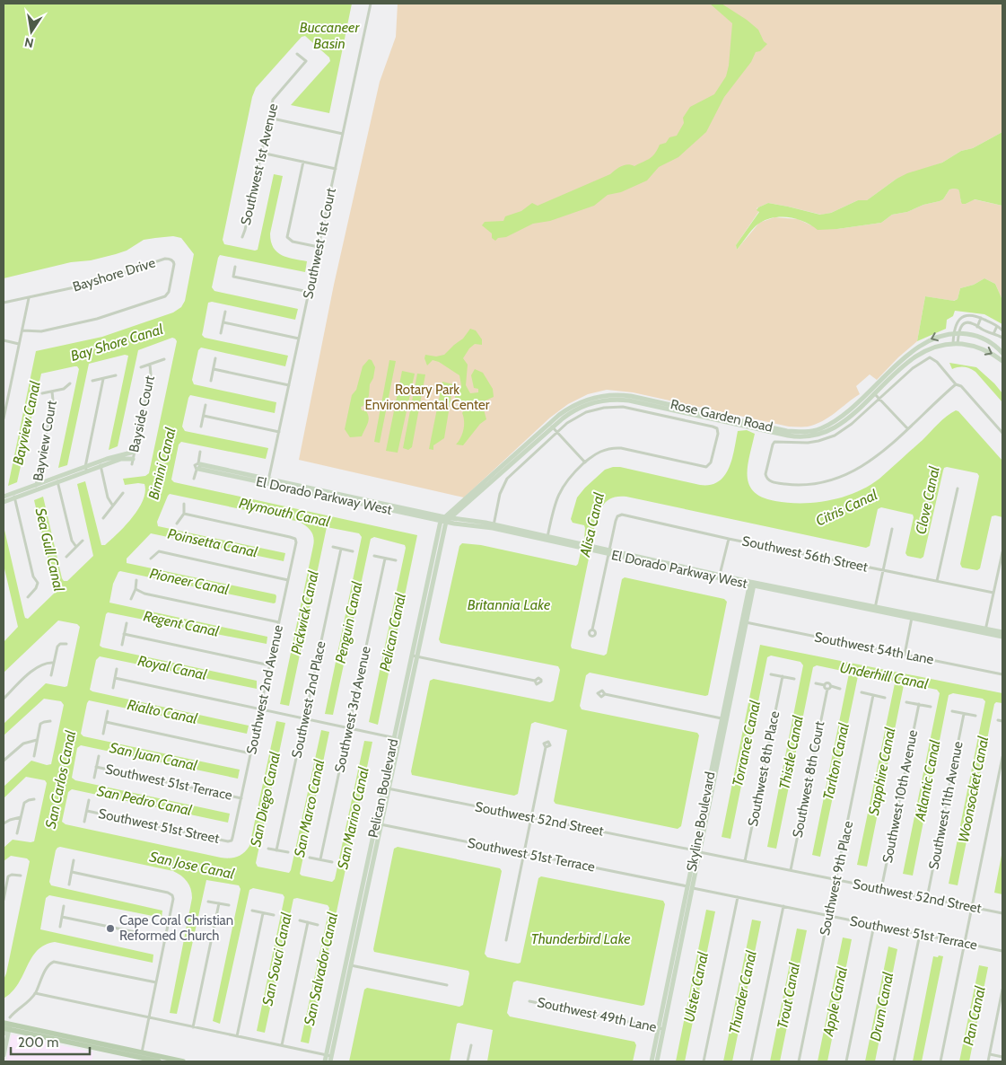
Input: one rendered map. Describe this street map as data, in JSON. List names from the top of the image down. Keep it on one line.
{"streets":{"street":["Southwest 1st Avenue","Southwest 1st Court","Bayshore Drive","Bayside Court","Rose Garden Road","Bayview Court","El Dorado Parkway West","Southwest 56th Street","Southwest 54th Lane","Southwest 2nd Avenue","Southwest 2nd Place","Southwest 3rd Avenue","Southwest 8th Place","Southwest 8th Court","Southwest 51st Terrace","Pelican Boulevard","Southwest 10th Avenue","Southwest 11th Avenue","Southwest 52nd Street","Skyline Boulevard","Southwest 51st Street","Southwest 9th Place","Southwest 49th Lane"]},"crossings":[["Southwest 1st Court","El Dorado Parkway West"],["Rose Garden Road","El Dorado Parkway West"],["Rose Garden Road","Pelican Boulevard"],["El Dorado Parkway West","Southwest 56th Street"],["El Dorado Parkway West","Pelican Boulevard"],["El Dorado Parkway West","Skyline Boulevard"],["Southwest 54th Lane","Skyline Boulevard"],["Southwest 2nd Avenue","Southwest 51st Terrace"],["Southwest 2nd Avenue","Southwest 51st Street"],["Southwest 8th Place","Southwest 52nd Street"],["Southwest 8th Court","Southwest 52nd Street"],["Southwest 51st Terrace","Pelican Boulevard"],["Southwest 51st Terrace","Skyline Boulevard"],["Southwest 51st Terrace","Southwest 9th Place"],["Pelican Boulevard","Southwest 52nd Street"],["Southwest 10th Avenue","Southwest 52nd Street"],["Southwest 11th Avenue","Southwest 52nd Street"],["Southwest 52nd Street","Skyline Boulevard"],["Southwest 52nd Street","Southwest 9th Place"],["Skyline Boulevard","Southwest 49th Lane"]],"water":["Buccaneer Basin","Bay Shore Canal","Bayview Canal","Bimini Canal","Clove Canal","Citris Canal","Plymouth Canal","Alisa Canal","Poinsetta Canal","Sea Gull Canal","Pioneer Canal","Britannia Lake","Pickwick Canal","Penguin Canal","Regent Canal","Pelican Canal","Royal Canal","Underhill Canal","Rialto Canal","Torrance Canal","Thistle Canal","San Juan Canal","Tarlton Canal","Sapphire Canal","San Carlos Canal","Atlantic Canal","Woonsocket Canal","San Diego Canal","San Pedro Canal","San Marco Canal","San Marino Canal","San Jose Canal","Thunderbird Lake","San Souci Canal","San Salvador Canal","Ulster Canal","Thunder Canal","Trout Canal","Apple Canal","Drum Canal","Pan Canal"],"parks":["Rotary Park Environmental Center"],"places":["Cape Coral Christian Reformed Church"],"scale_bar":"200 m","north":"bottom"}
